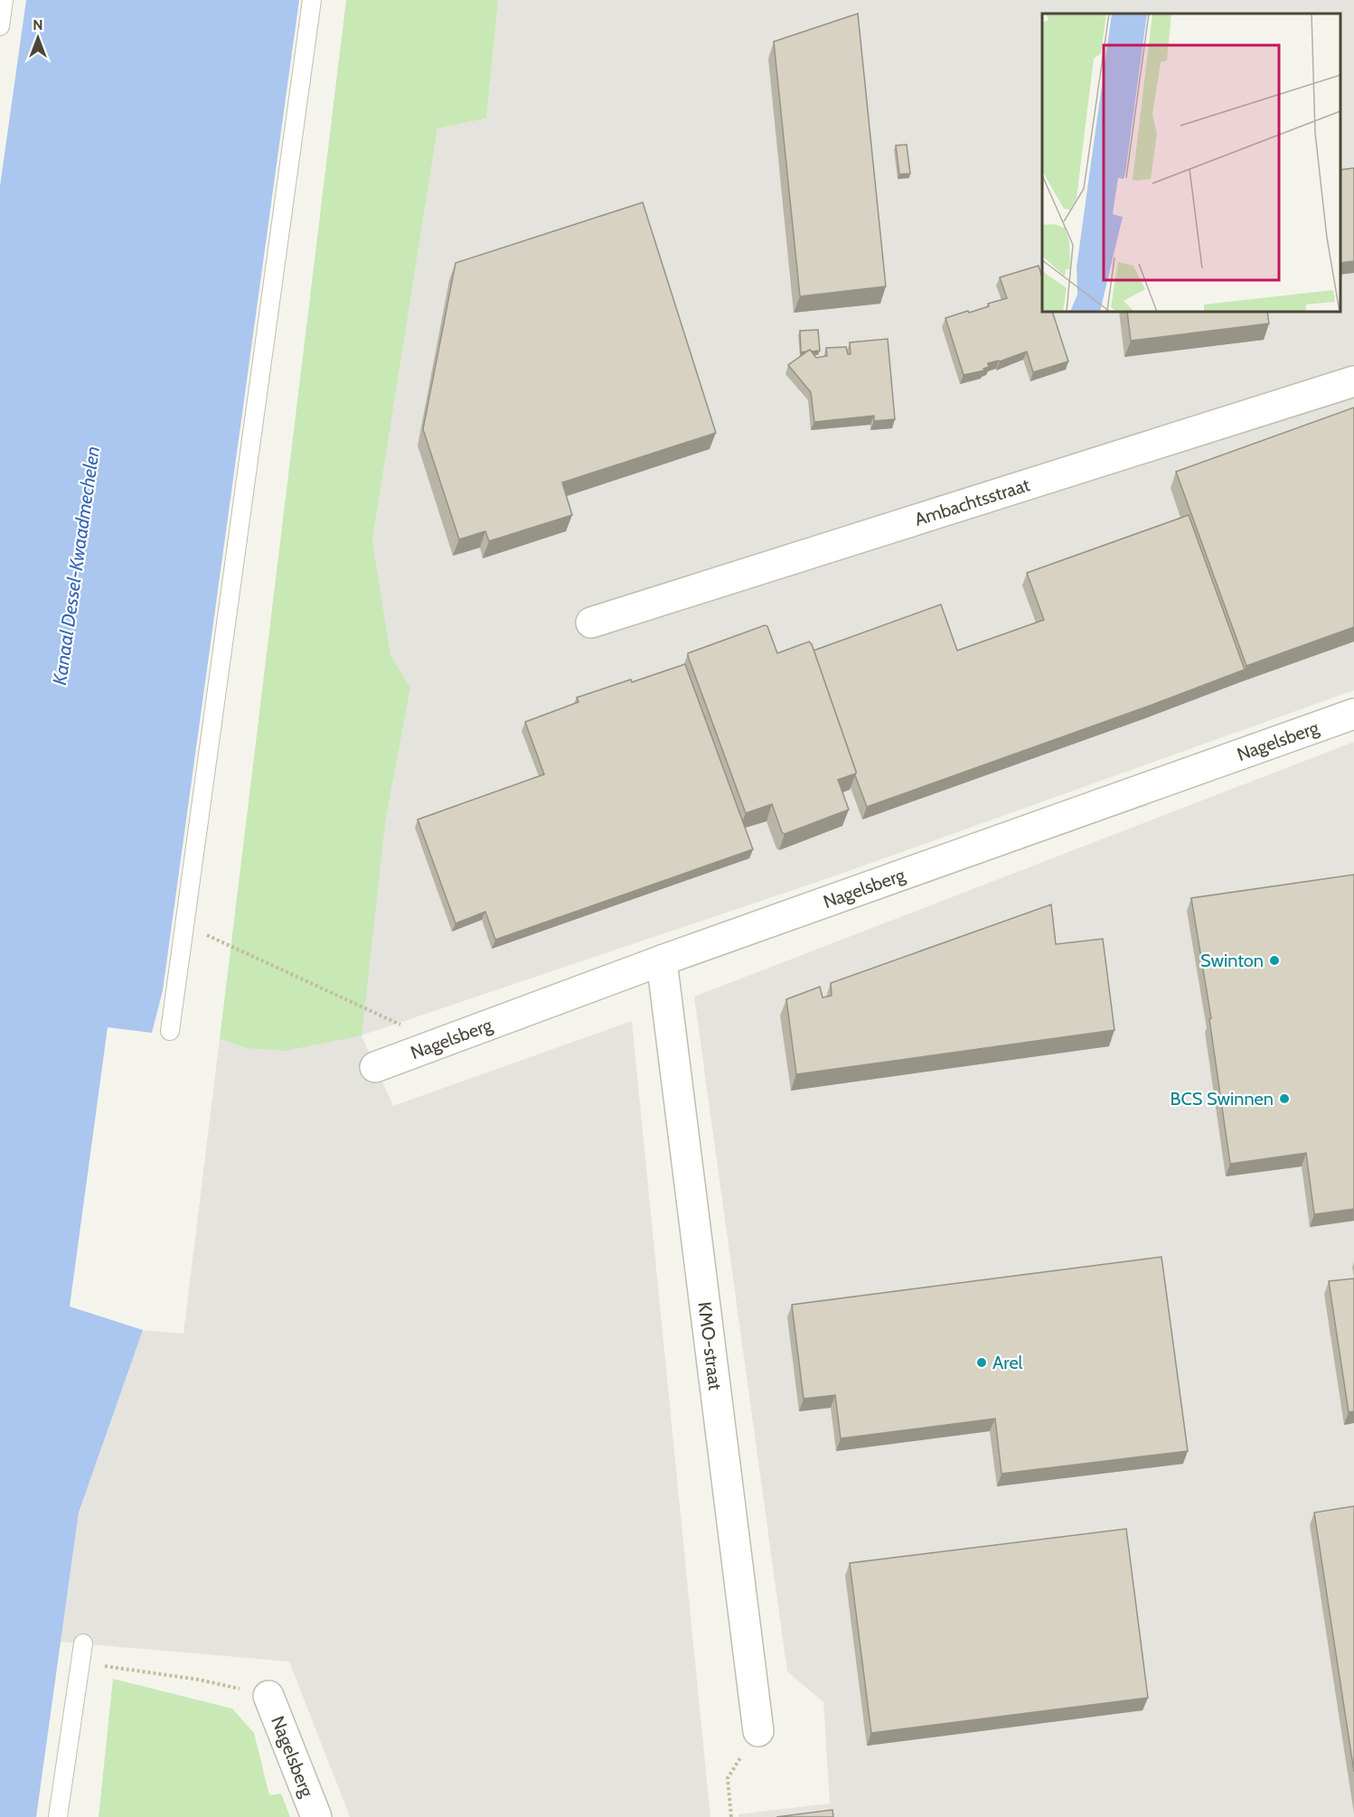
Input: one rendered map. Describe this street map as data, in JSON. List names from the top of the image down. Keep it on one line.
{"streets":{"street":["Ambachtsstraat","Nagelsberg","KMO-straat"]},"crossings":[["Nagelsberg","KMO-straat"]],"water":["Kanaal Dessel-Kwaadmechelen"],"places":["Swinton","BCS Swinnen","Arel"],"north":"top"}
